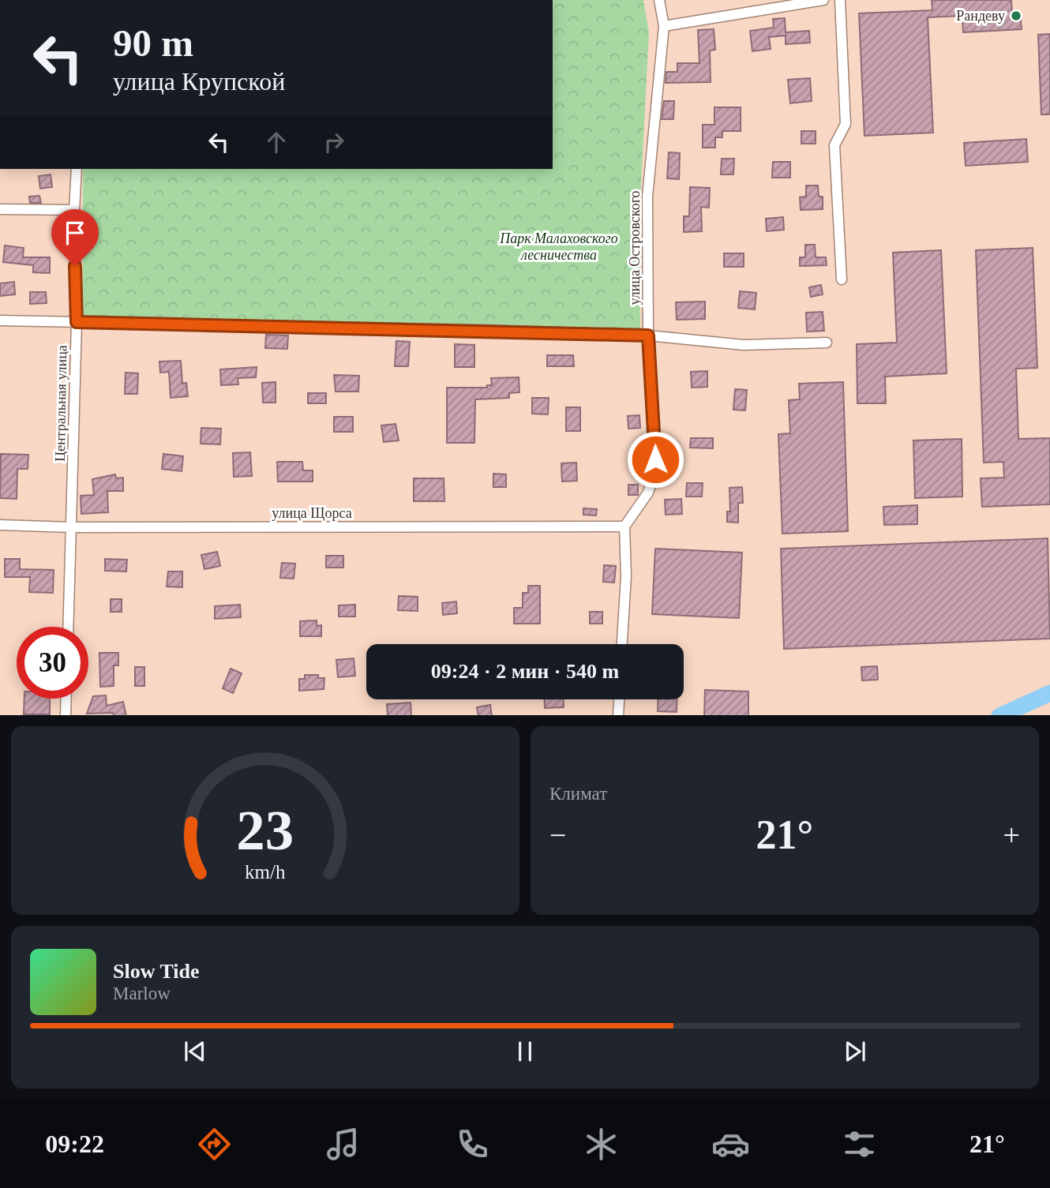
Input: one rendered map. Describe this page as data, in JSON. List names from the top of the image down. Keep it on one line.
{"streets":{"street":["улица Островского","Центральная улица","улица Щорса"]},"crossings":[["улица Островского","улица Щорса"],["Центральная улица","улица Щорса"]],"parks":["Парк Малаховского лесничества"],"places":["Рандеву"],"page":{"turn":["90 m","улица Крупской"],"limit":"30","trip":"09:24 · 2 мин · 540 m","tile":"Климат","heat":["−","21°","+"],"song":["Slow Tide","Marlow"],"tabs":["09:22","21°"],"gauge":["23","km/h"]}}
